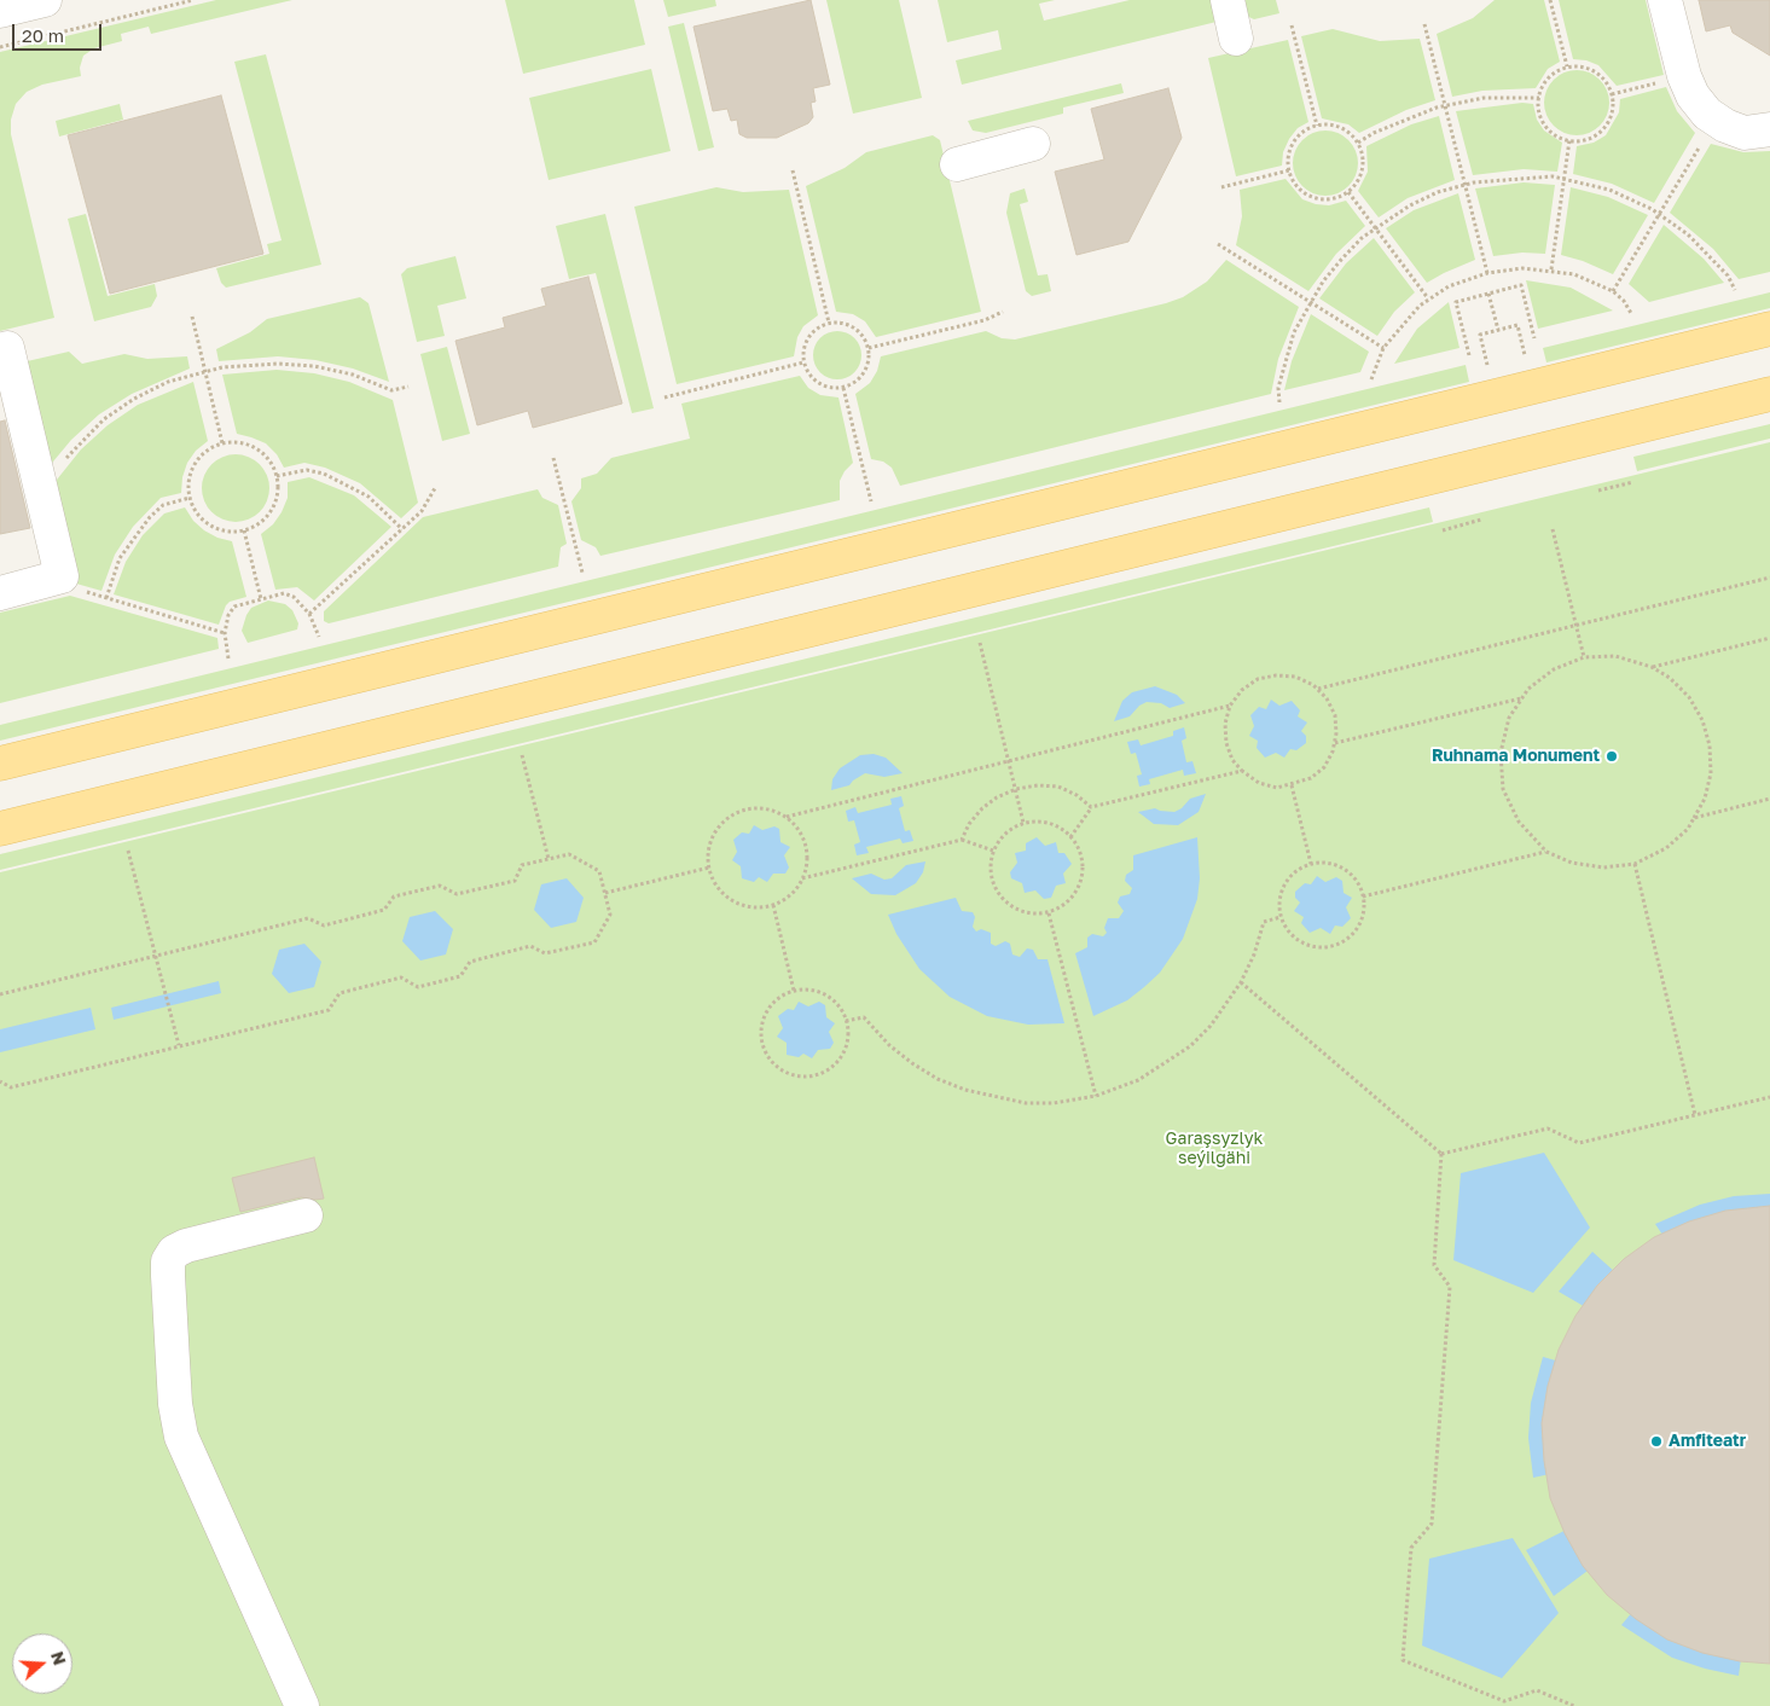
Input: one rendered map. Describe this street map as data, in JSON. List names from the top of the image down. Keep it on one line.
{"parks":["Garaşsyzlyk seýilgähi"],"places":["Ruhnama Monument","Amfiteatr"],"scale_bar":"20 m","north":"right"}
